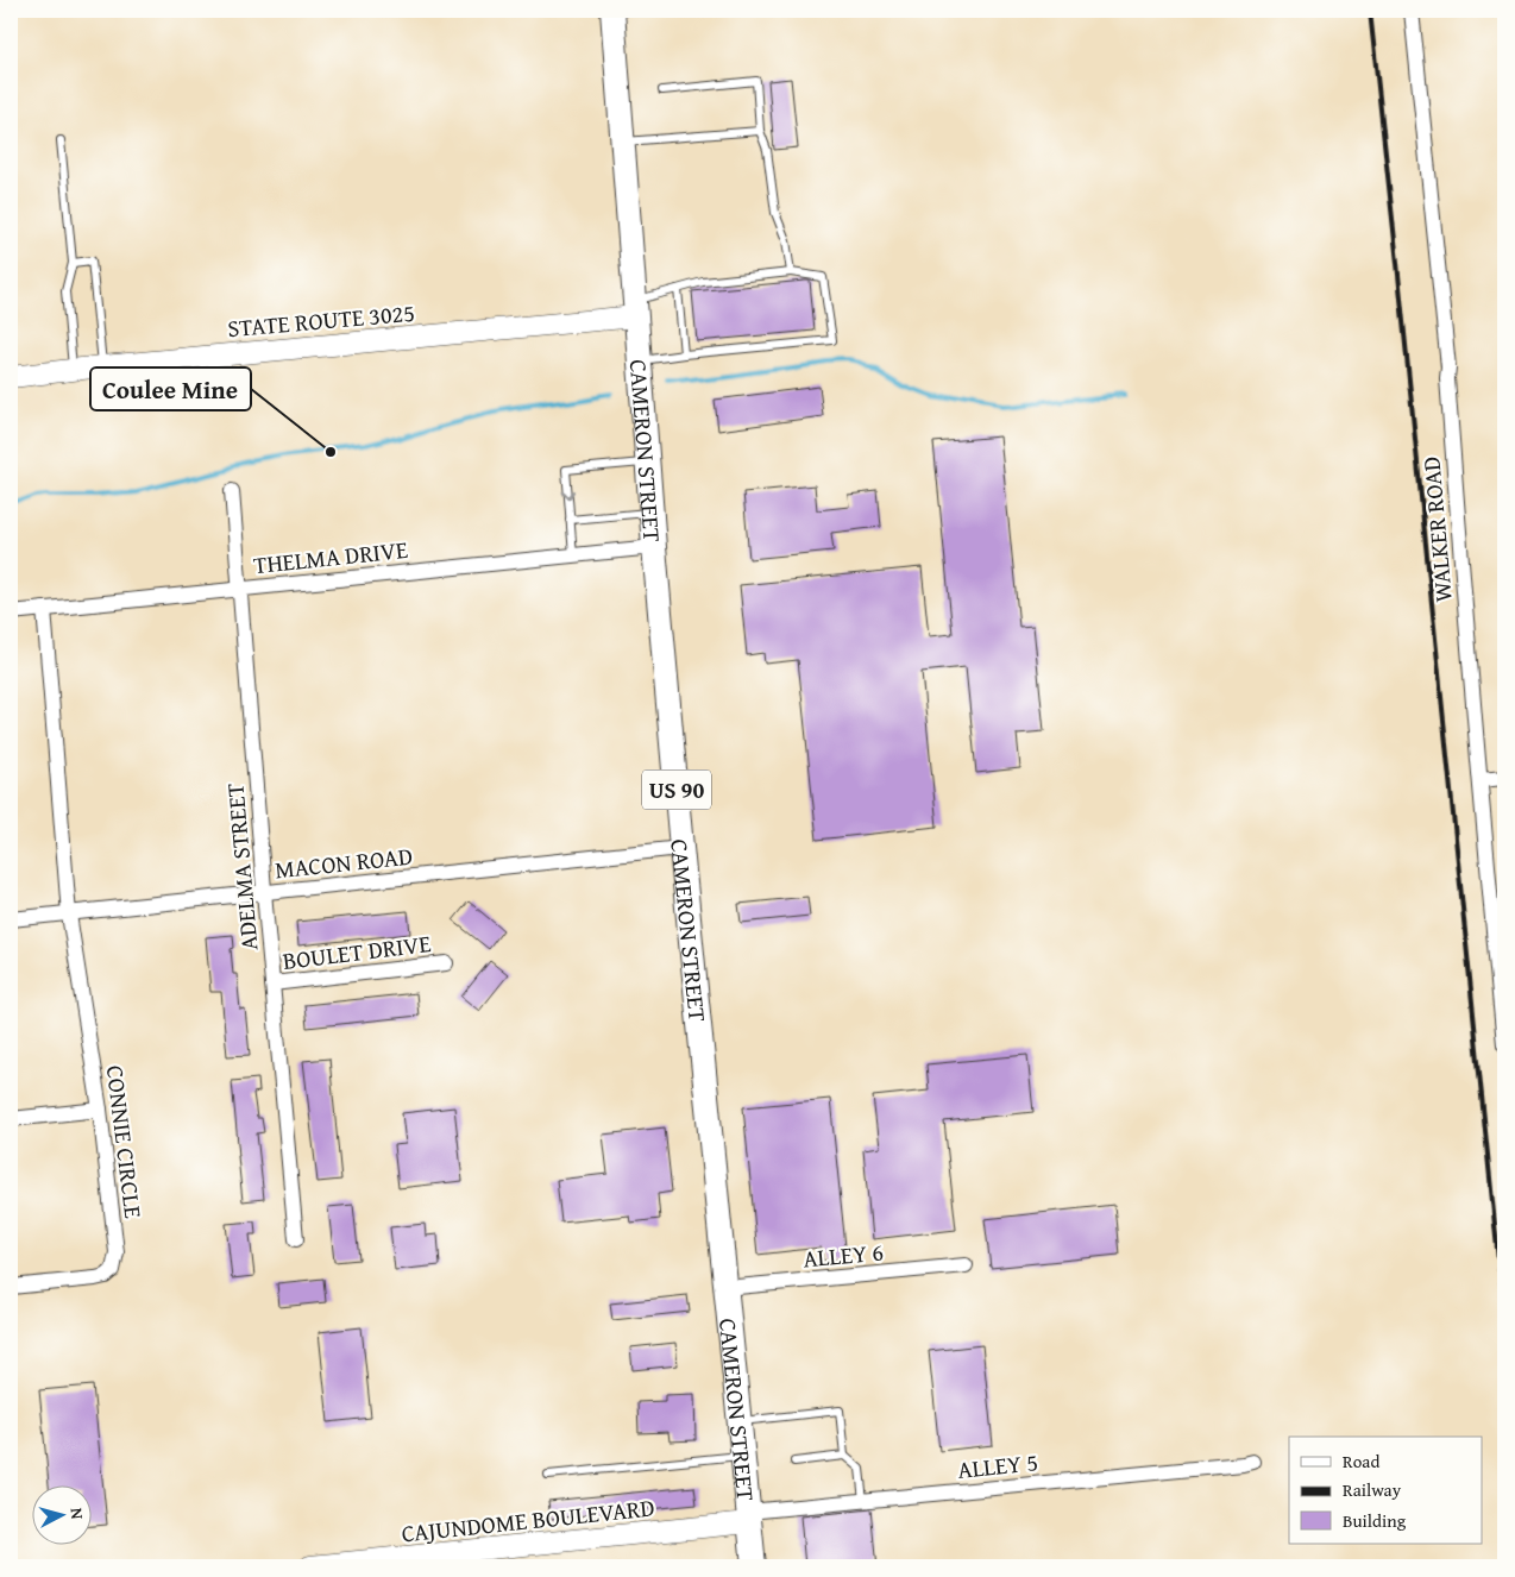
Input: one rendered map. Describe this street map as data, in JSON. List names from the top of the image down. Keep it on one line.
{"streets":{"main road":["STATE ROUTE 3025","CAMERON STREET","US 90","CAJUNDOME BOULEVARD"],"street":["WALKER ROAD","THELMA DRIVE","MACON ROAD","ADELMA STREET","BOULET DRIVE","CONNIE CIRCLE","ALLEY 6","ALLEY 5"]},"crossings":[["STATE ROUTE 3025","CAMERON STREET"],["CAMERON STREET","THELMA DRIVE"],["CAMERON STREET","MACON ROAD"],["CAMERON STREET","ALLEY 6"],["CAMERON STREET","ALLEY 5"],["CAMERON STREET","CAJUNDOME BOULEVARD"],["THELMA DRIVE","ADELMA STREET"],["THELMA DRIVE","CONNIE CIRCLE"],["MACON ROAD","ADELMA STREET"],["MACON ROAD","CONNIE CIRCLE"],["ADELMA STREET","BOULET DRIVE"],["ALLEY 5","CAJUNDOME BOULEVARD"]],"places":["Coulee Mine"],"legend":["Road","Railway","Building"],"north":"right"}
